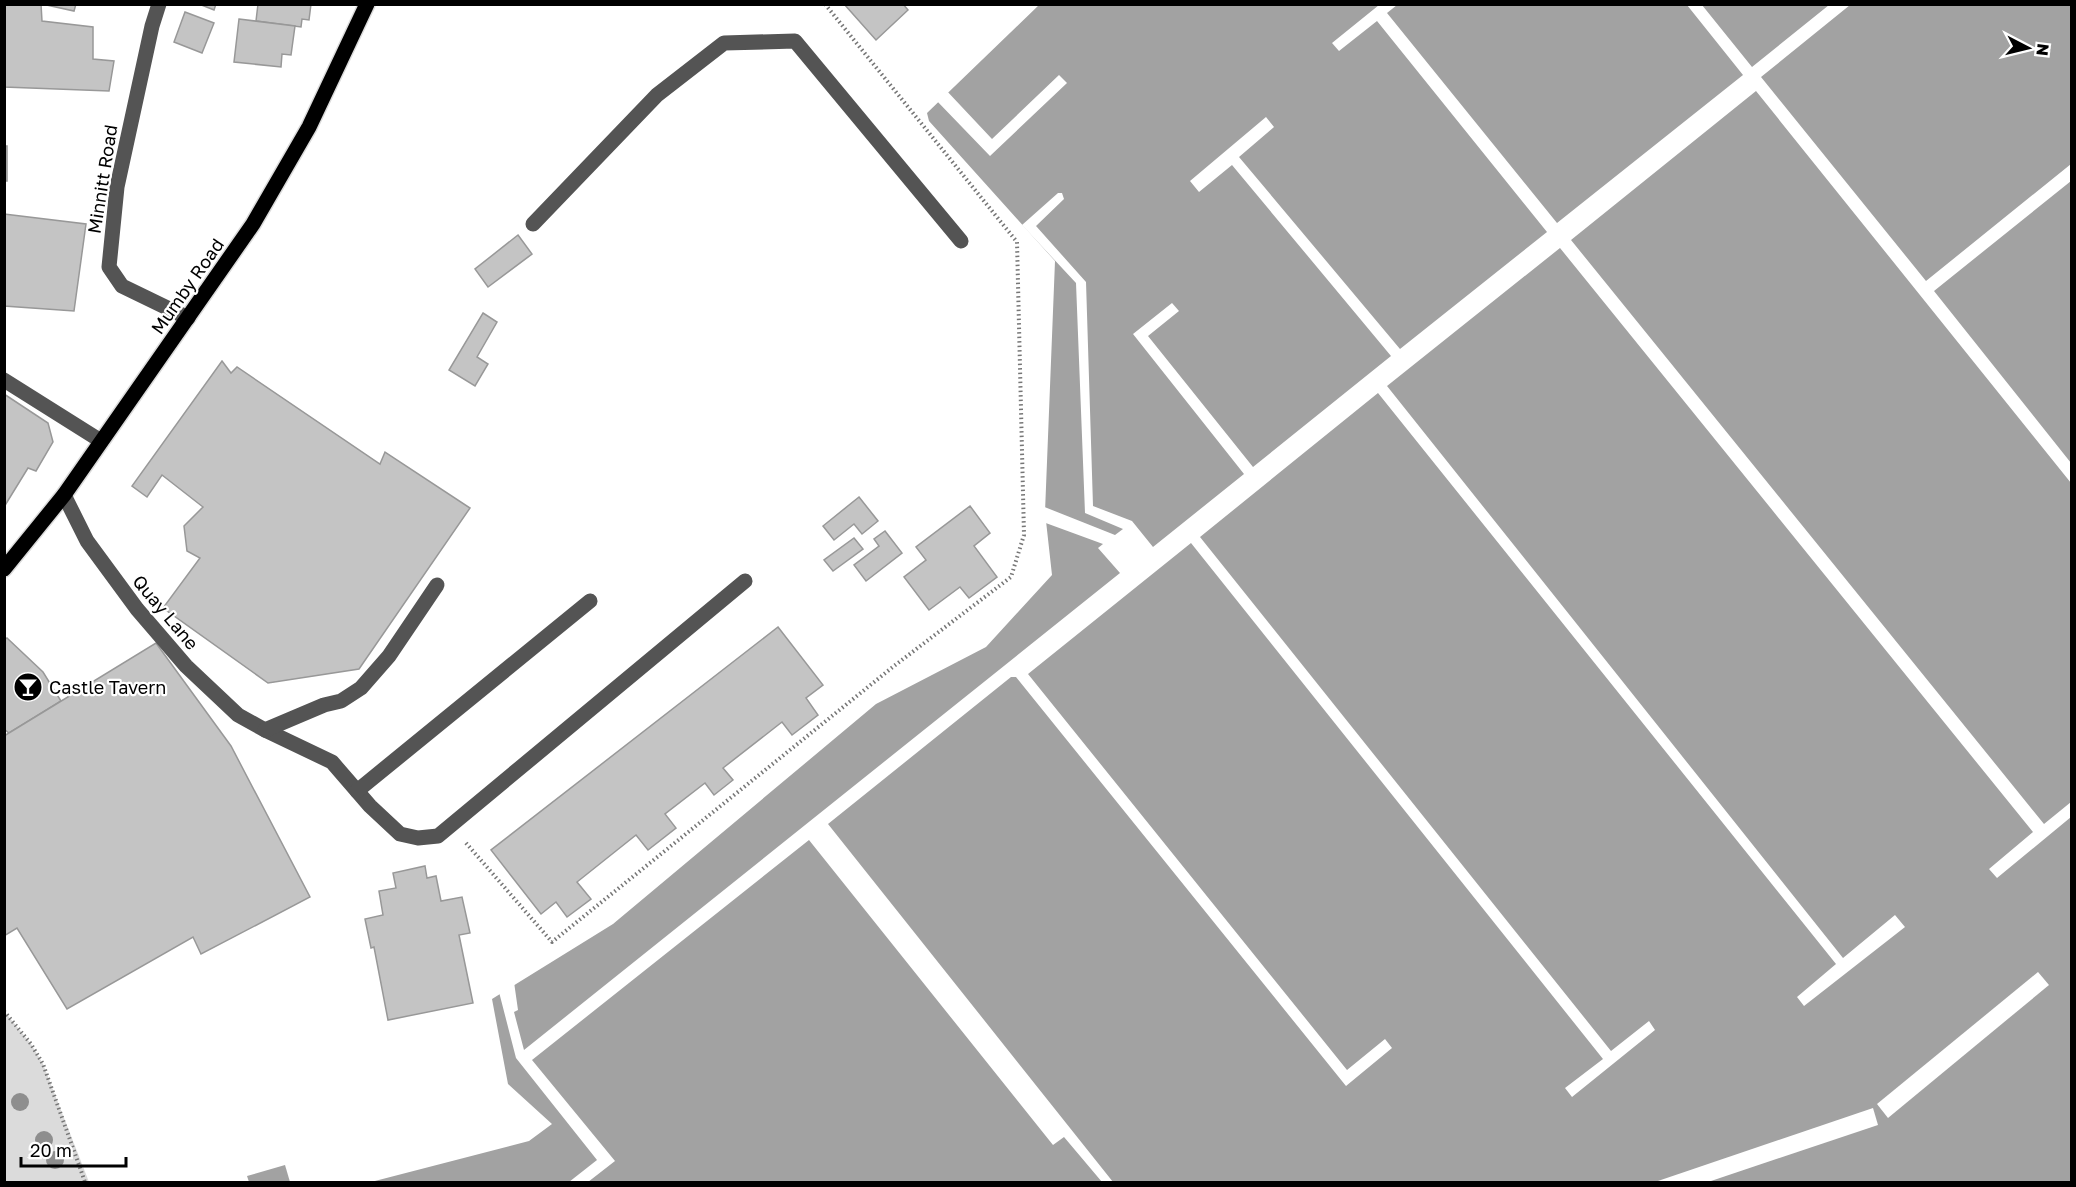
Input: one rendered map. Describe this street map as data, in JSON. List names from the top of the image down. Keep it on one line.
{"streets":{"main road":["Mumby Road"],"street":["Minnitt Road","Quay Lane"]},"crossings":[["Minnitt Road","Mumby Road"],["Mumby Road","Quay Lane"]],"places":{"bar":["Castle Tavern"]},"scale_bar":"20 m","north":"right"}
